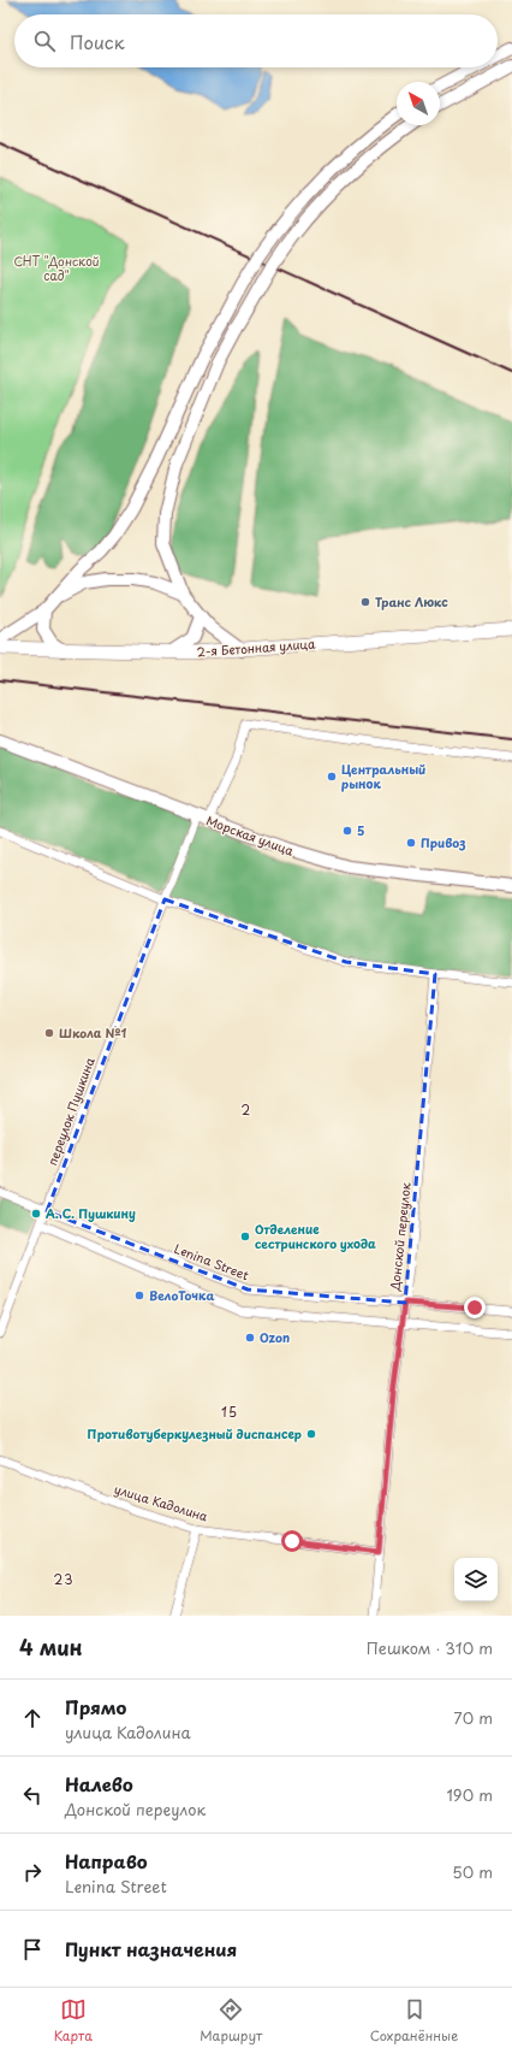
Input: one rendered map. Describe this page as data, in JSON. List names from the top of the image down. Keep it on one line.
{"streets":{"main road":["2-я Бетонная улица","Морская улица"],"street":["переулок Пушкина","Донской переулок","Lenina Street","улица Кадолина"]},"crossings":[["Морская улица","переулок Пушкина"],["переулок Пушкина","Lenina Street"],["Донской переулок","Lenina Street"],["Донской переулок","улица Кадолина"]],"districts":["2","15","23"],"parks":["СНТ \"Донской сад\""],"places":["Транс Люкс","Центральный рынок","5","Привоз","Школа №1","А. С. Пушкину","Отделение сестринского ухода","ВелоТочка","Ozon","Противотуберкулезный диспансер"],"north":"top left","page":{"search":"Поиск","heading":["4 мин","Пешком · 310 m"],"list":[["Прямо","улица Кадолина","70 m"],["Налево","Донской переулок","190 m"],["Направо","Lenina Street","50 m"],"Пункт назначения"],"nav":["Карта","Маршрут","Сохранённые"]}}
